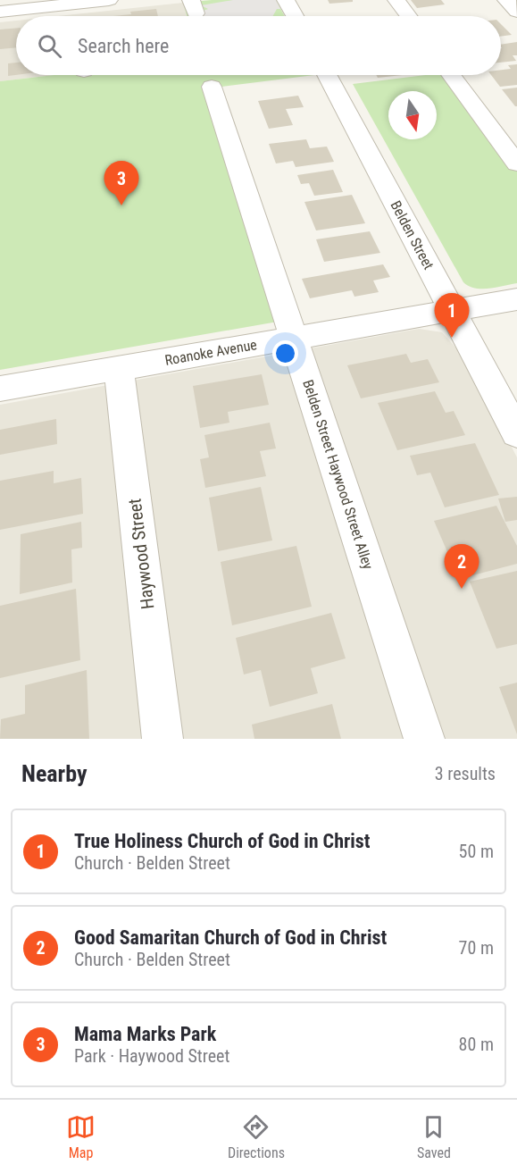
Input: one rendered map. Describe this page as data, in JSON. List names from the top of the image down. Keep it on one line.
{"streets":{"street":["Belden Street","Roanoke Avenue","Belden Street Haywood Street Alley","Haywood Street"]},"crossings":[["Belden Street","Roanoke Avenue"],["Roanoke Avenue","Belden Street Haywood Street Alley"],["Roanoke Avenue","Haywood Street"]],"north":"bottom","page":{"search":"Search here","pins":["3","1","2"],"heading":["Nearby","3 results"],"list":[{"mark":"1","name":"True Holiness Church of God in Christ","note":"Church · Belden Street","value":"50 m"},{"mark":"2","name":"Good Samaritan Church of God in Christ","note":"Church · Belden Street","value":"70 m"},{"mark":"3","name":"Mama Marks Park","note":"Park · Haywood Street","value":"80 m"}],"nav":["Map","Directions","Saved"]}}
